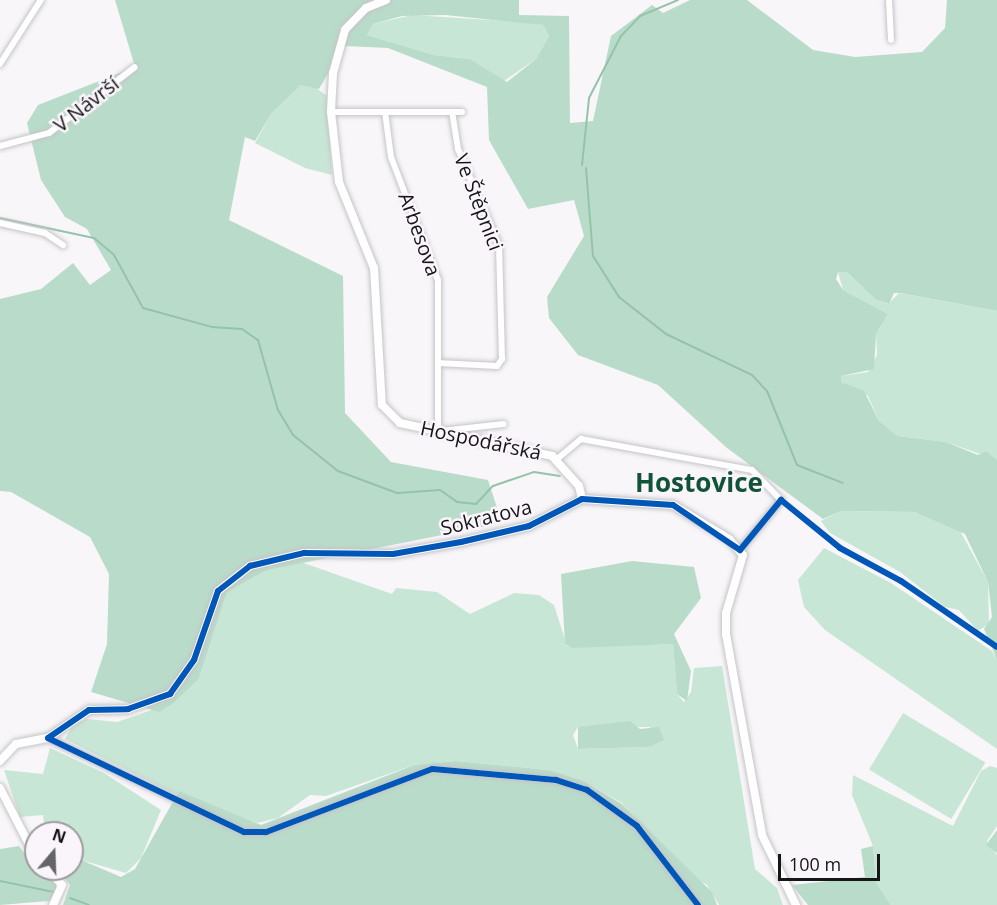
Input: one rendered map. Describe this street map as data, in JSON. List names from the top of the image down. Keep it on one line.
{"streets":{"street":["V Návrší","Ve Štěpnici","Arbesova","Hospodářská","Sokratova"]},"crossings":[["Ve Štěpnici","Arbesova"],["Arbesova","Hospodářská"],["Hospodářská","Sokratova"]],"districts":["Hostovice"],"scale_bar":"100 m","north":"top"}
